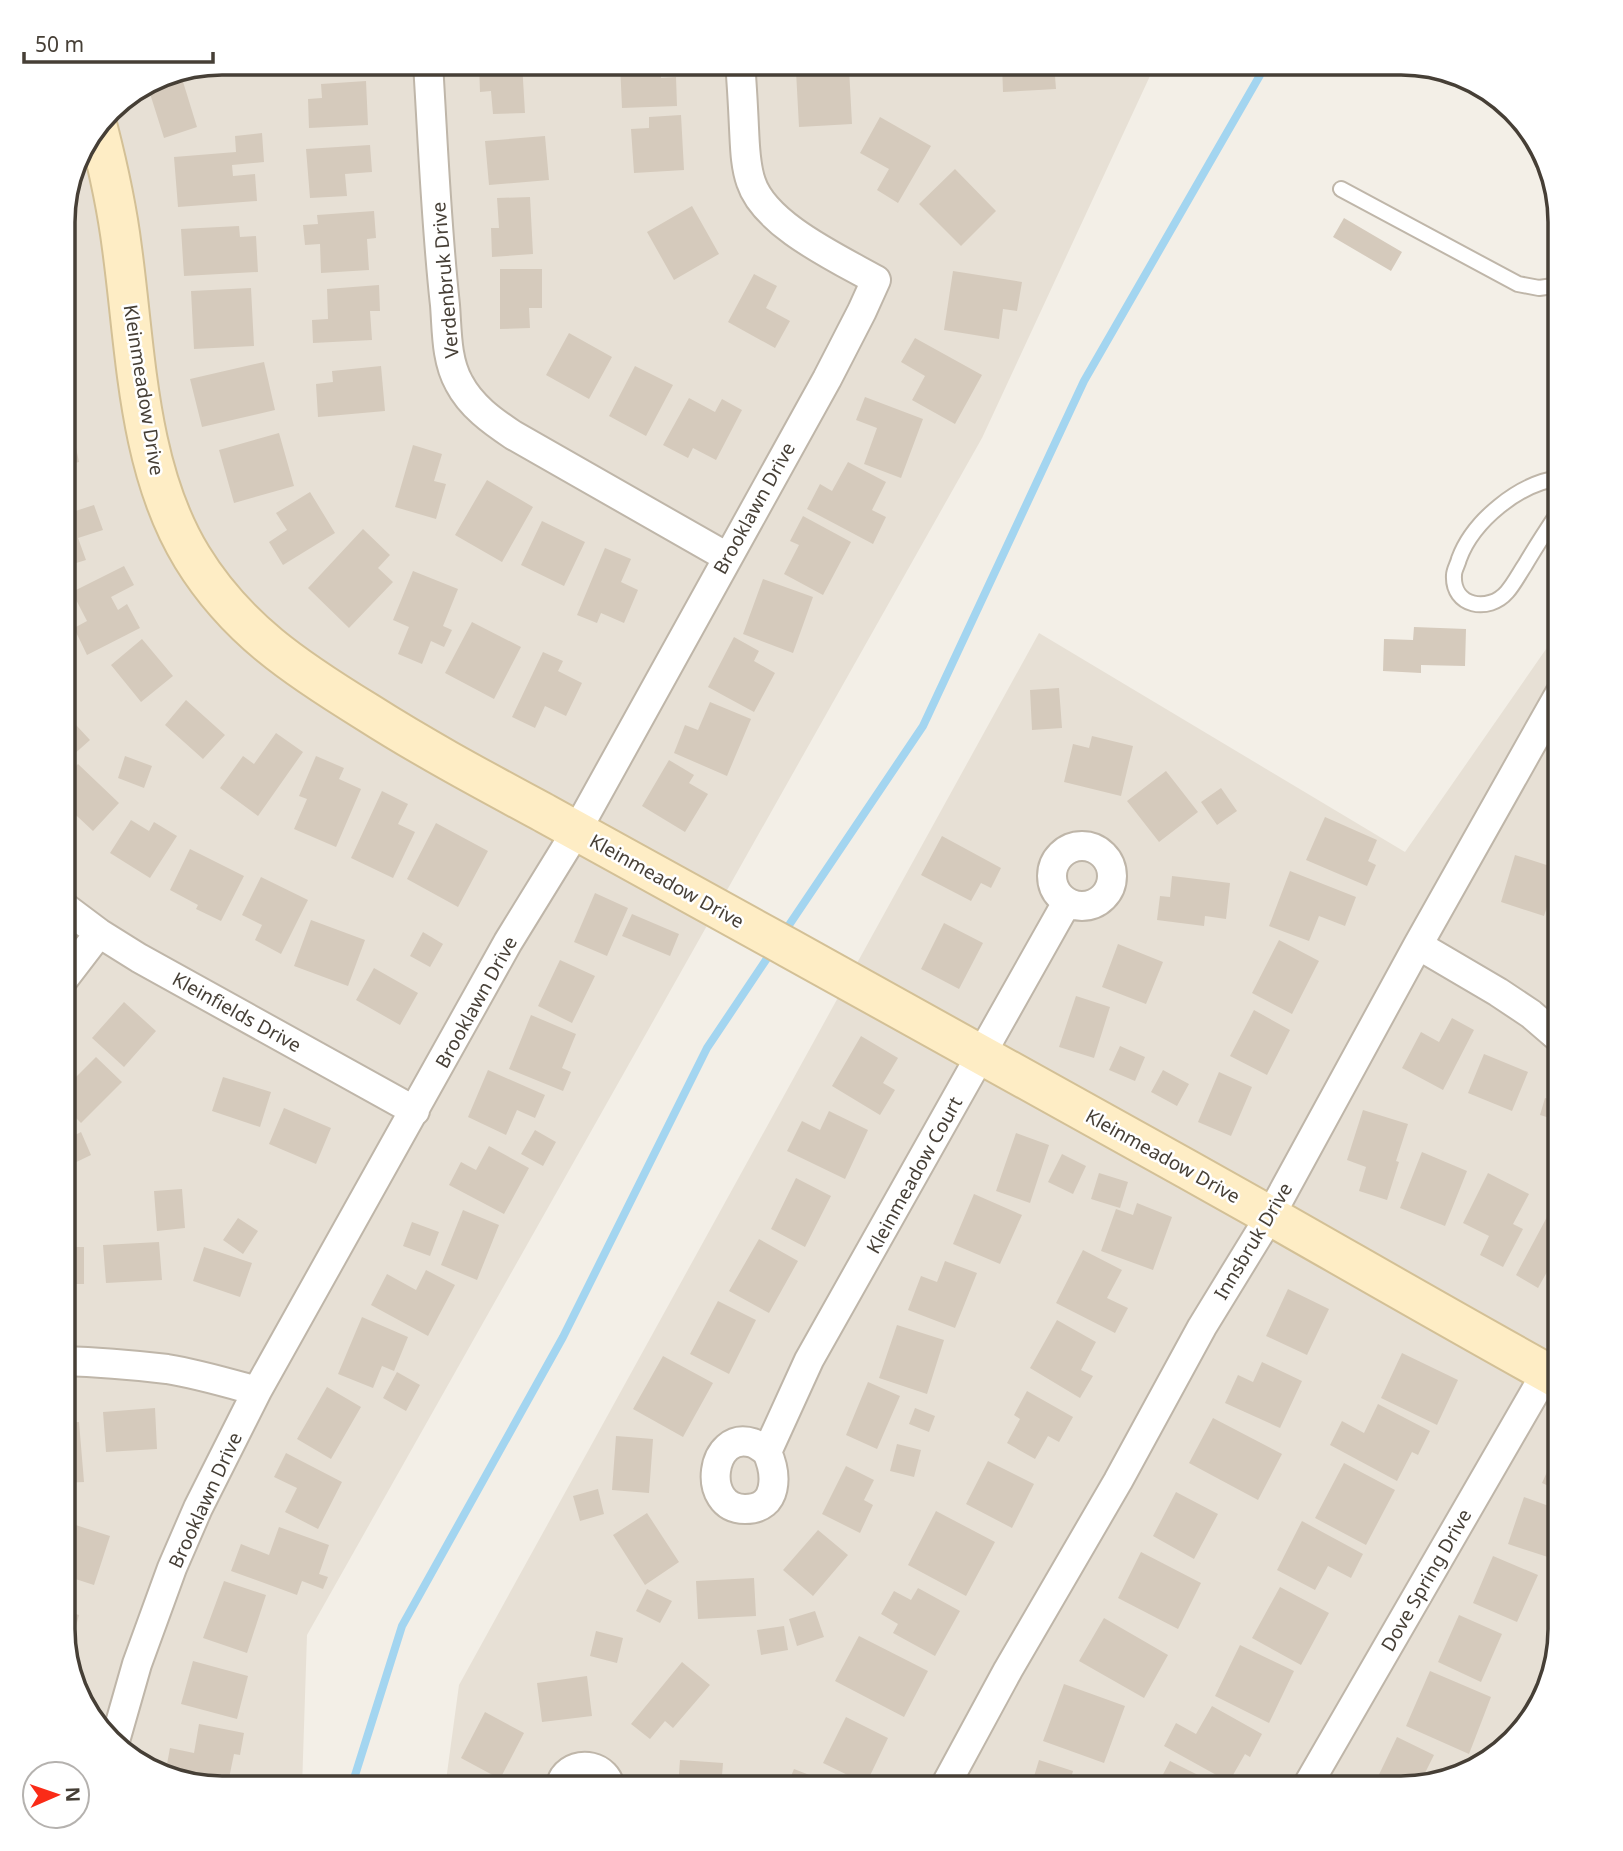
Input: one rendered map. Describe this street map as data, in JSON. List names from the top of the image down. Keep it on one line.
{"streets":{"street":["Verdenbruk Drive","Kleinmeadow Drive","Brooklawn Drive","Kleinfields Drive","Kleinmeadow Court","Innsbruk Drive","Dove Spring Drive"]},"crossings":[["Verdenbruk Drive","Brooklawn Drive"],["Kleinmeadow Drive","Brooklawn Drive"],["Kleinmeadow Drive","Kleinmeadow Court"],["Kleinmeadow Drive","Innsbruk Drive"],["Brooklawn Drive","Kleinfields Drive"]],"scale_bar":"50 m","north":"right"}
